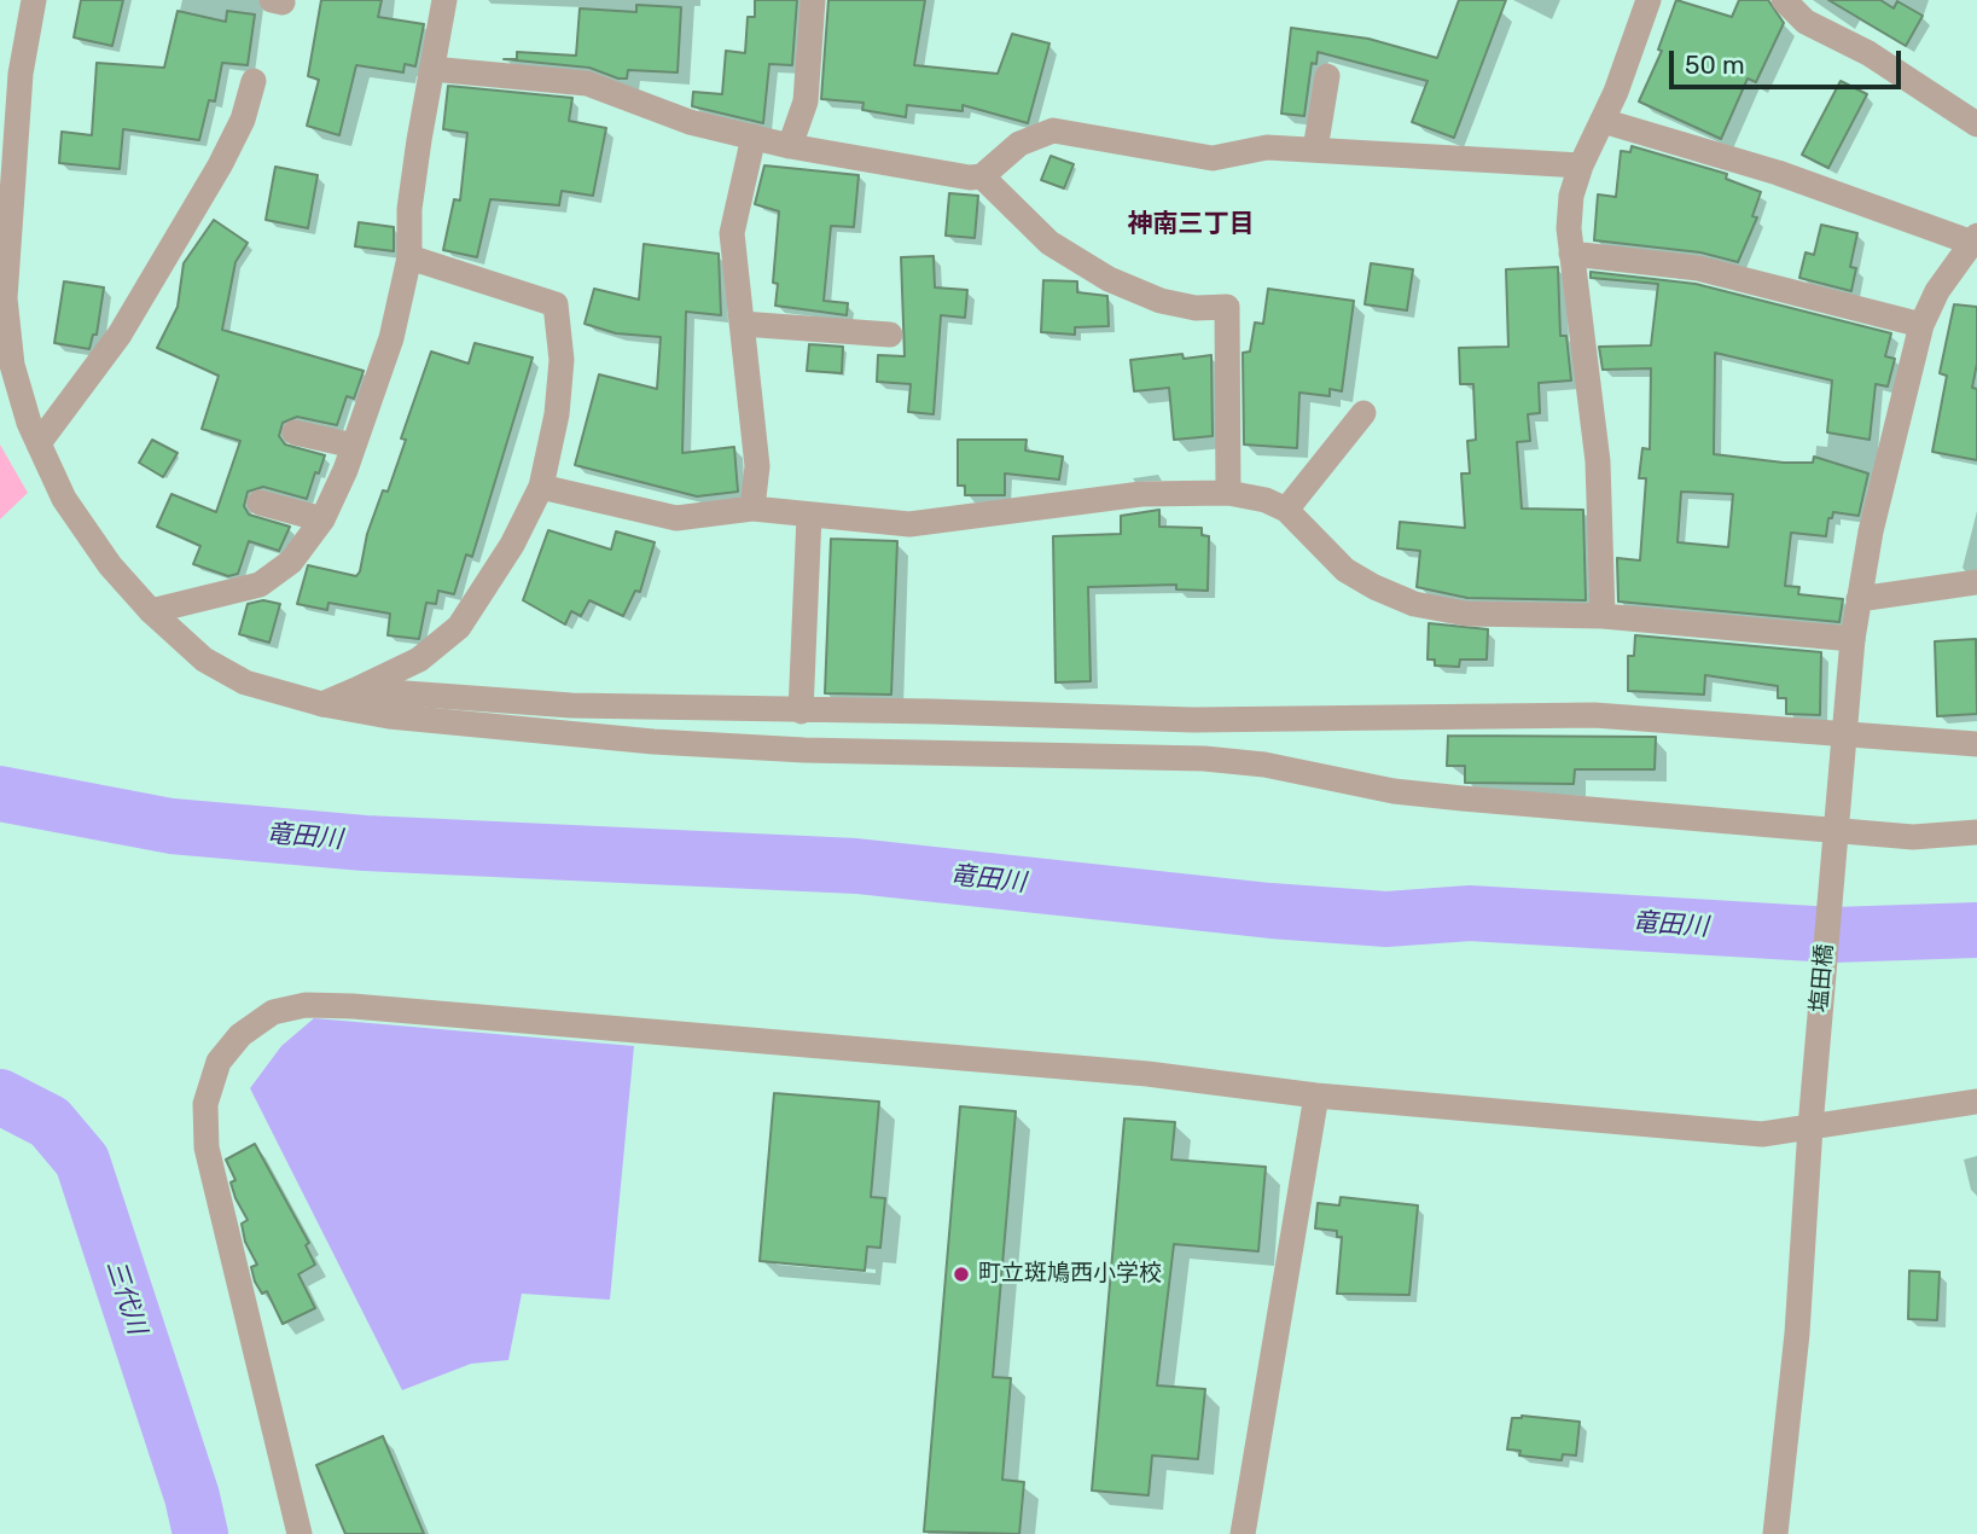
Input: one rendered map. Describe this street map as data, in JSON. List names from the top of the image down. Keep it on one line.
{"streets":{"street":["塩田橋"]},"districts":["神南三丁目"],"water":["竜田川","三代川"],"places":["町立斑鳩西小学校"],"scale_bar":"50 m"}
